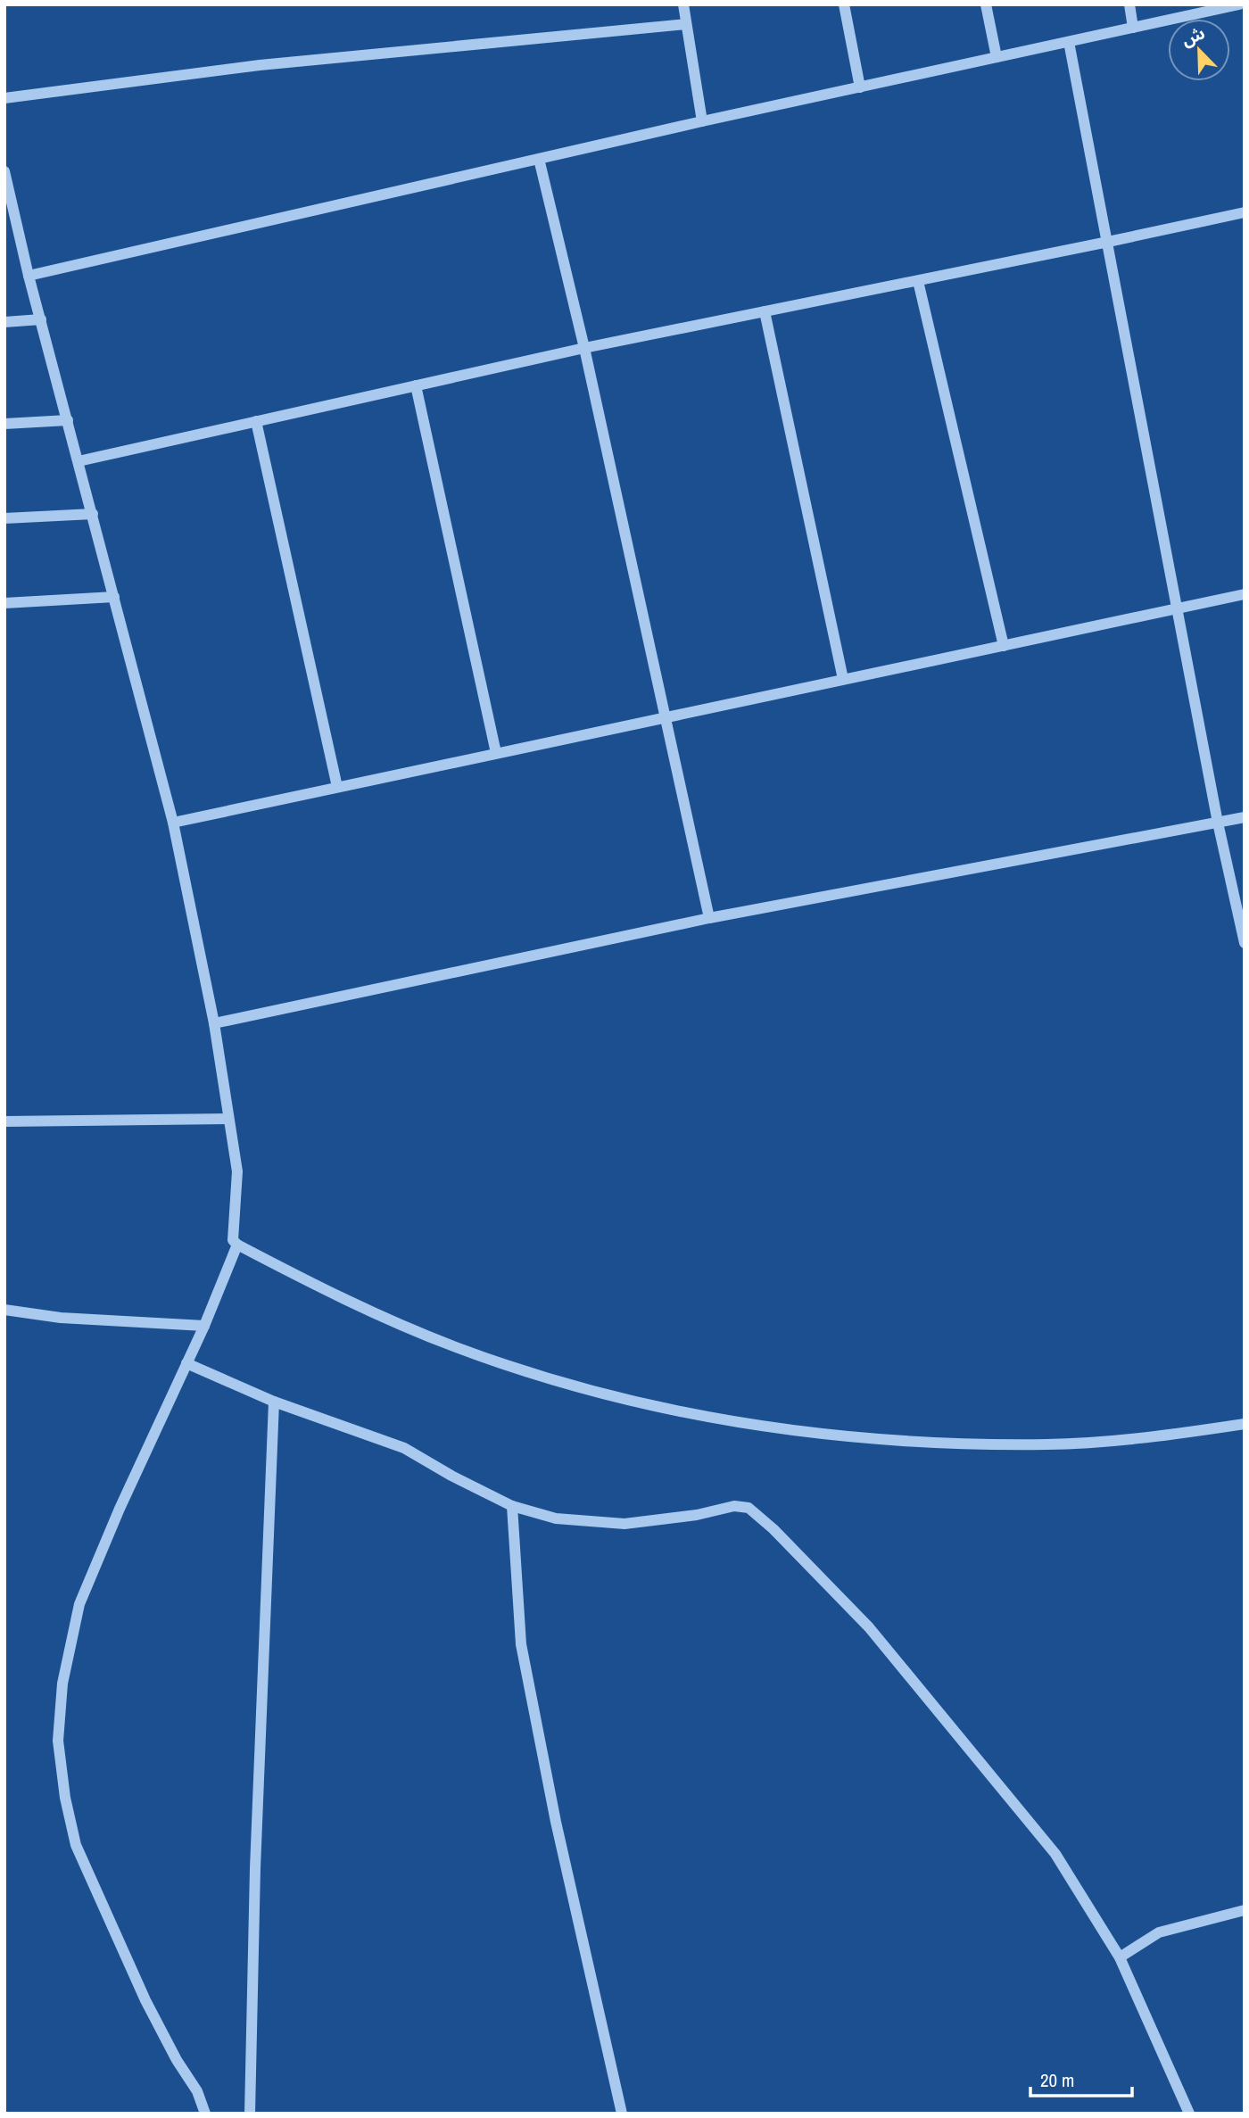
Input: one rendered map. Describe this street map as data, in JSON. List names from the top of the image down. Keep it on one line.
{"scale_bar":"20 m","north":"top left"}
